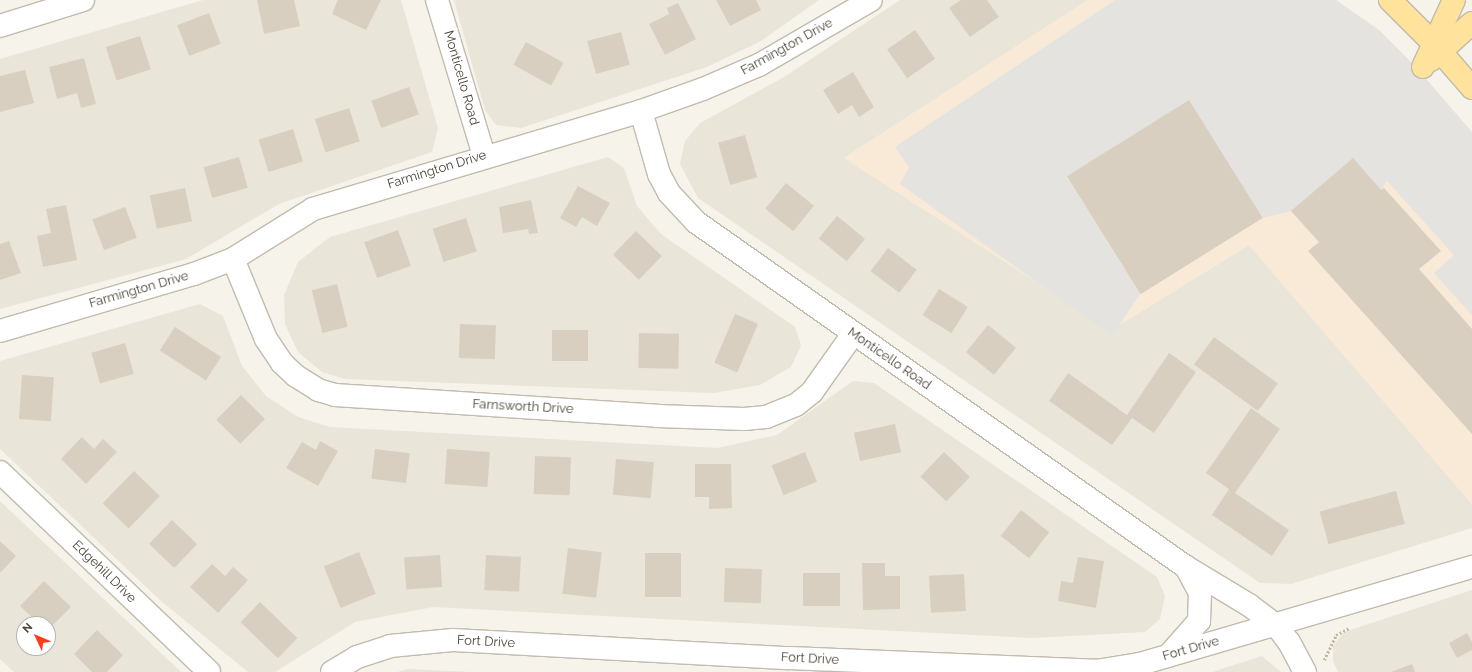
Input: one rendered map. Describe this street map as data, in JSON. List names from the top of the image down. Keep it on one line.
{"streets":{"street":["Farmington Drive","Monticello Road","Farnsworth Drive","Edgehill Drive","Fort Drive"]},"crossings":[["Farmington Drive","Monticello Road"],["Farmington Drive","Farnsworth Drive"],["Monticello Road","Farnsworth Drive"],["Monticello Road","Fort Drive"]],"north":"top left"}
